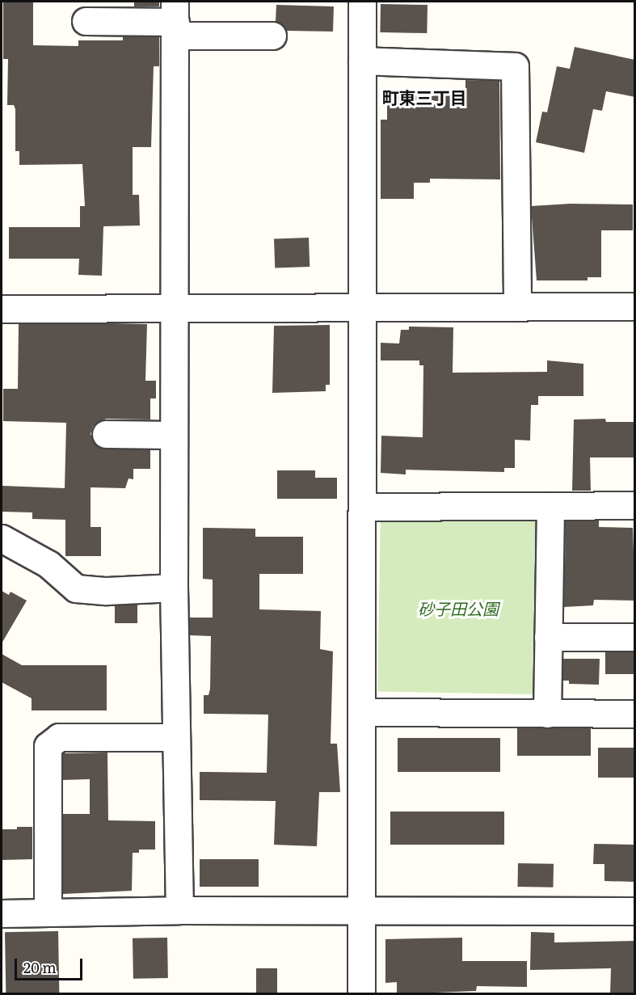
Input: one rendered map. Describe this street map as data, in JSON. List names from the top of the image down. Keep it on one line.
{"districts":["町東三丁目"],"parks":["砂子田公園"],"scale_bar":"20 m"}
